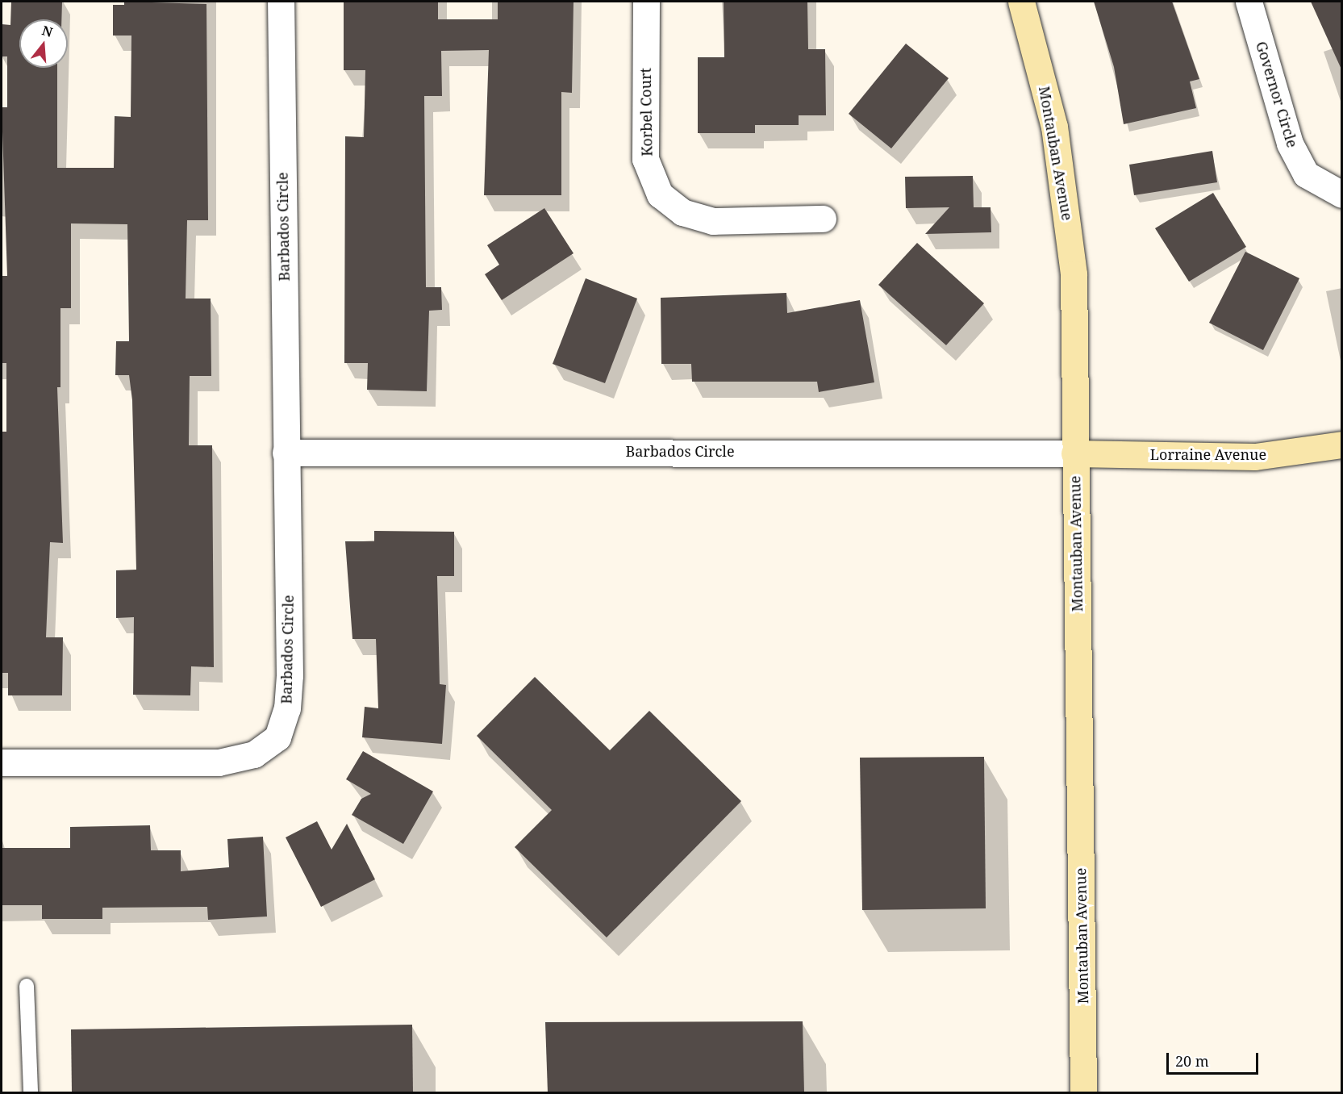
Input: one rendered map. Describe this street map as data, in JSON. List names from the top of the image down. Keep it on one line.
{"streets":{"street":["Governor Circle","Korbel Court","Montauban Avenue","Barbados Circle","Lorraine Avenue"]},"crossings":[["Montauban Avenue","Barbados Circle"],["Montauban Avenue","Lorraine Avenue"],["Barbados Circle","Lorraine Avenue"]],"scale_bar":"20 m","north":"top"}
